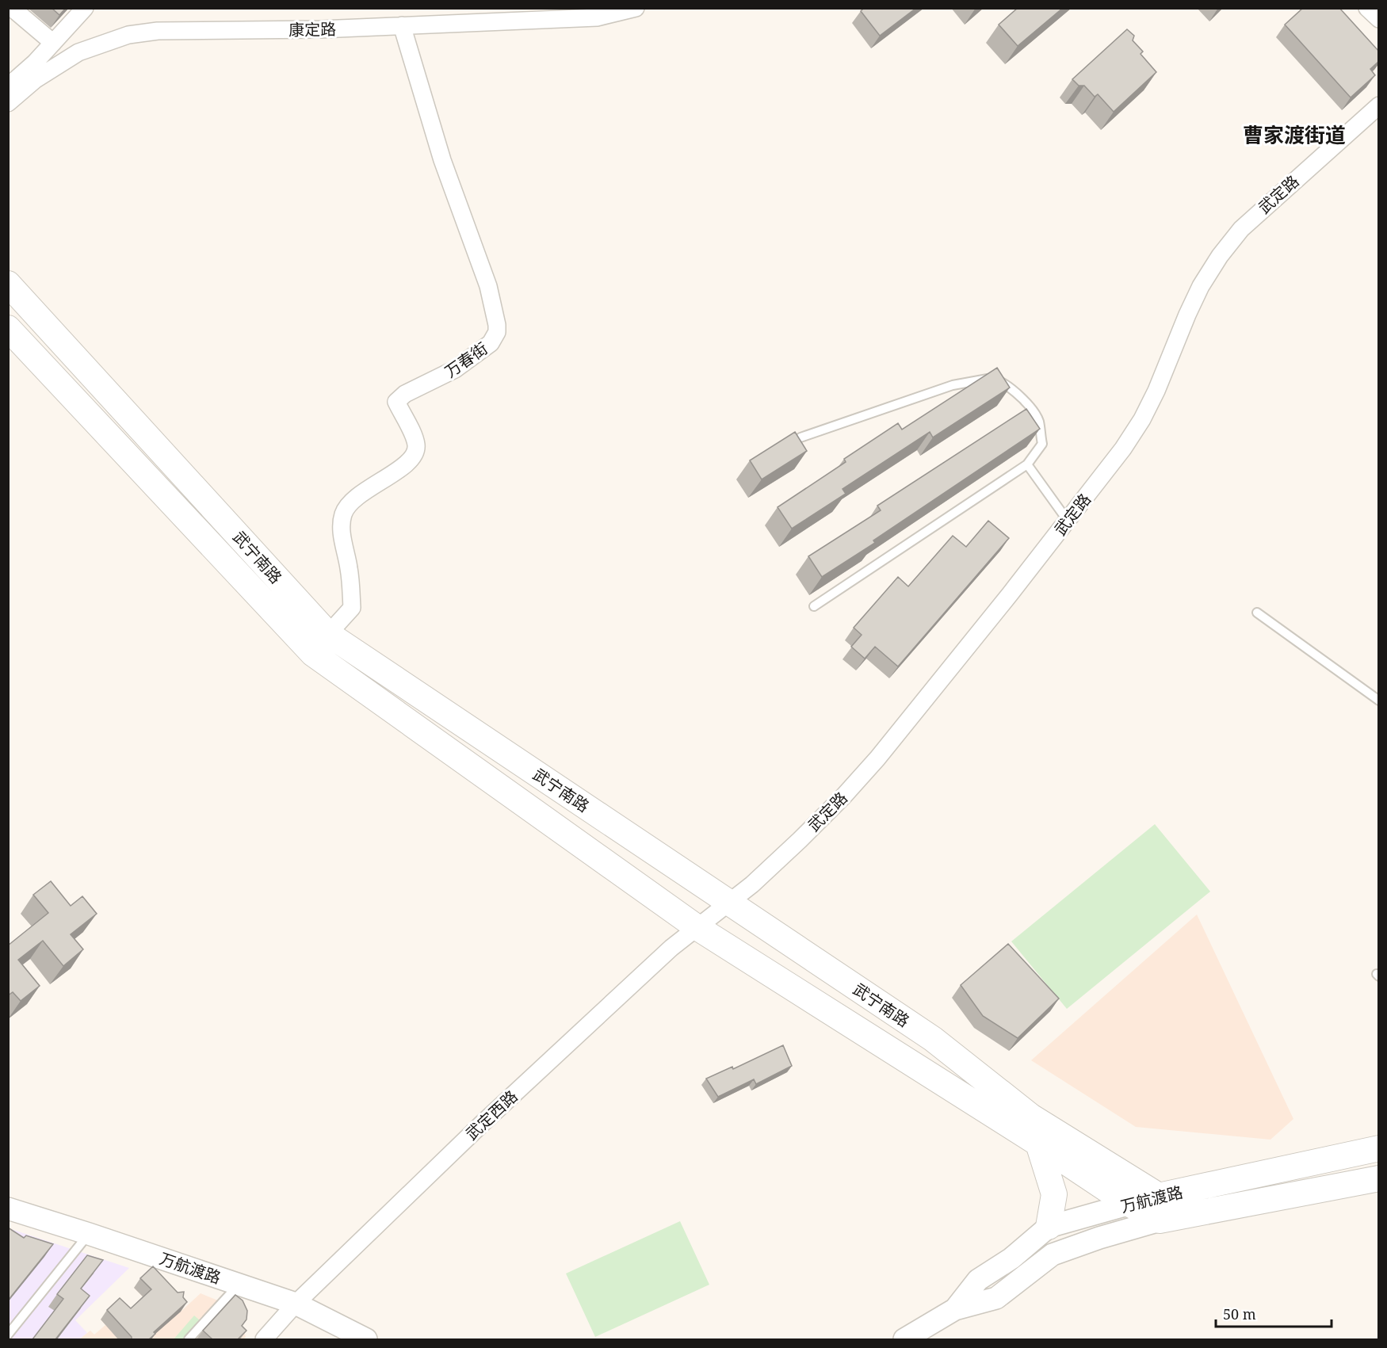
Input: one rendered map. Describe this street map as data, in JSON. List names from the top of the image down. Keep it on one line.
{"streets":{"main road":["武宁南路","万航渡路"],"street":["康定路","武定路","万春街","武定西路"]},"crossings":[["康定路","万春街"],["武定路","武宁南路"],["武定路","武定西路"],["万春街","武宁南路"],["武宁南路","武定西路"],["武宁南路","万航渡路"],["武定西路","万航渡路"]],"districts":["曹家渡街道"],"scale_bar":"50 m"}
